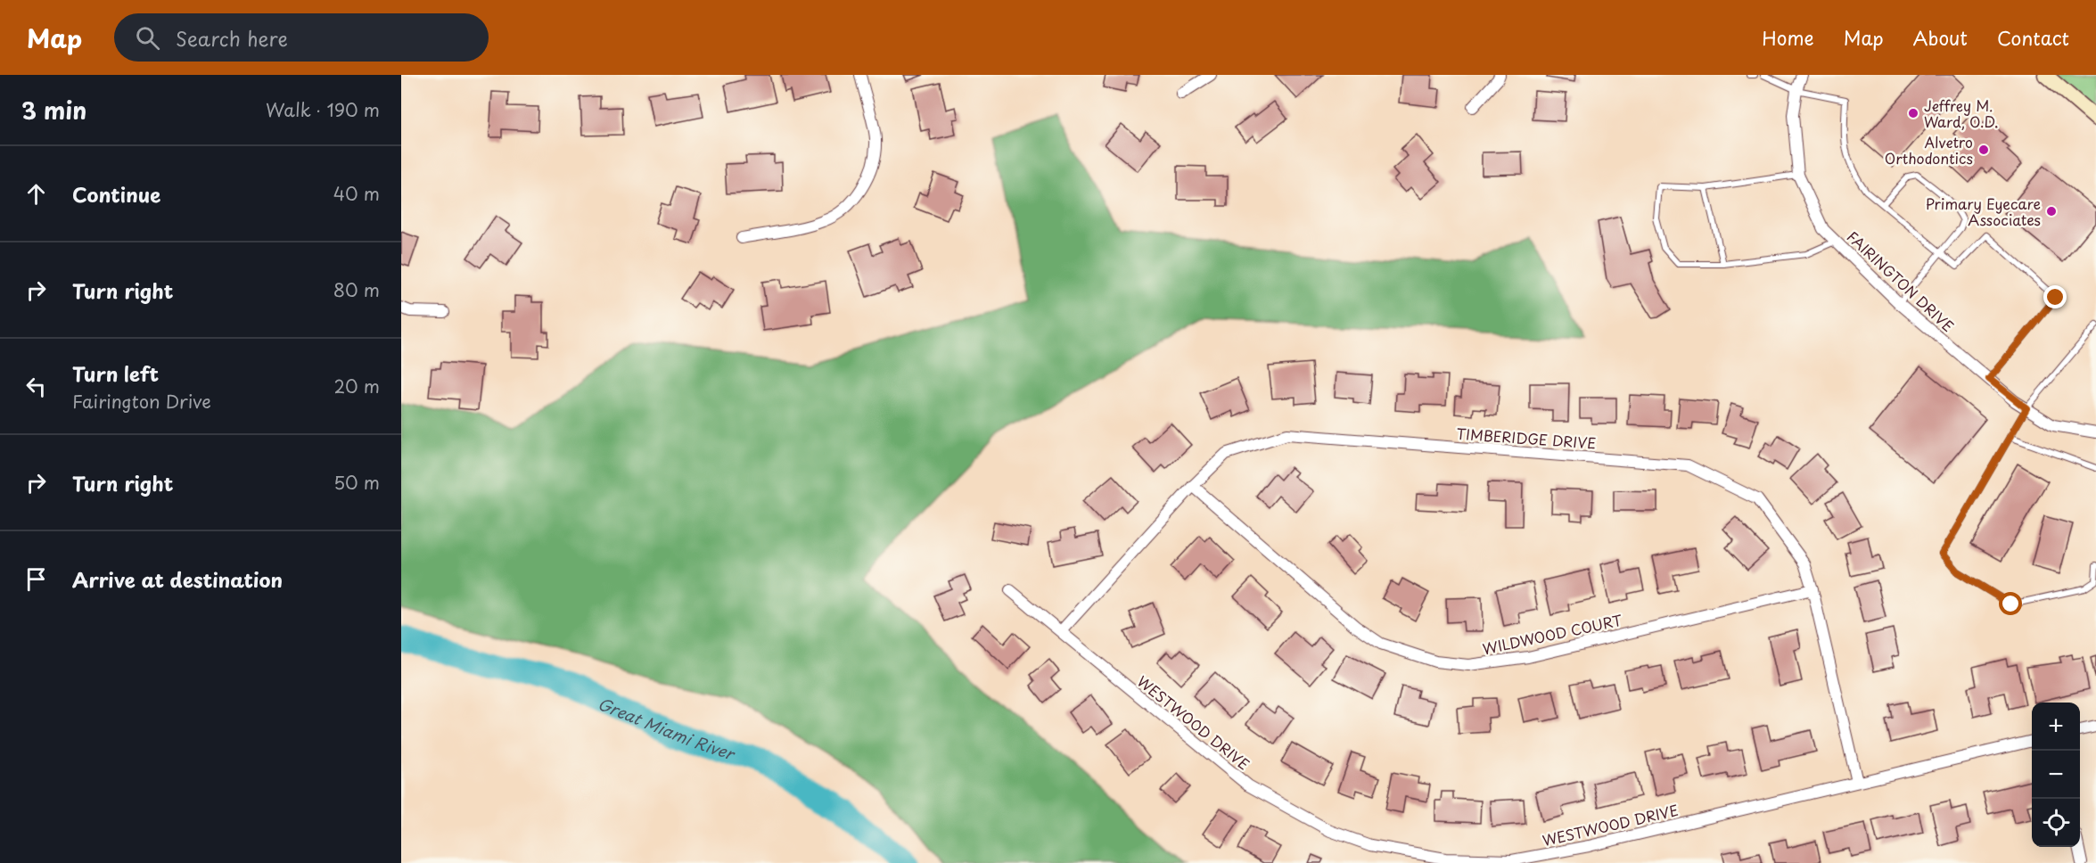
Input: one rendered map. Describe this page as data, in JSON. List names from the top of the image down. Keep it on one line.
{"streets":{"street":["FAIRINGTON DRIVE","TIMBERIDGE DRIVE","WILDWOOD COURT","WESTWOOD DRIVE"]},"crossings":[["TIMBERIDGE DRIVE","WILDWOOD COURT"],["TIMBERIDGE DRIVE","WESTWOOD DRIVE"]],"water":["Great Miami River"],"places":["Jeffrey M. Ward, O.D.","Alvetro Orthodontics","Primary Eyecare Associates"],"page":{"header":"Map","search":"Search here","nav":["Home","Map","About","Contact"],"heading":["3 min","Walk · 190 m"],"list":[["Continue","40 m"],["Turn right","80 m"],["Turn left","Fairington Drive","20 m"],["Turn right","50 m"],"Arrive at destination"],"map_buttons":["+","−"]}}
